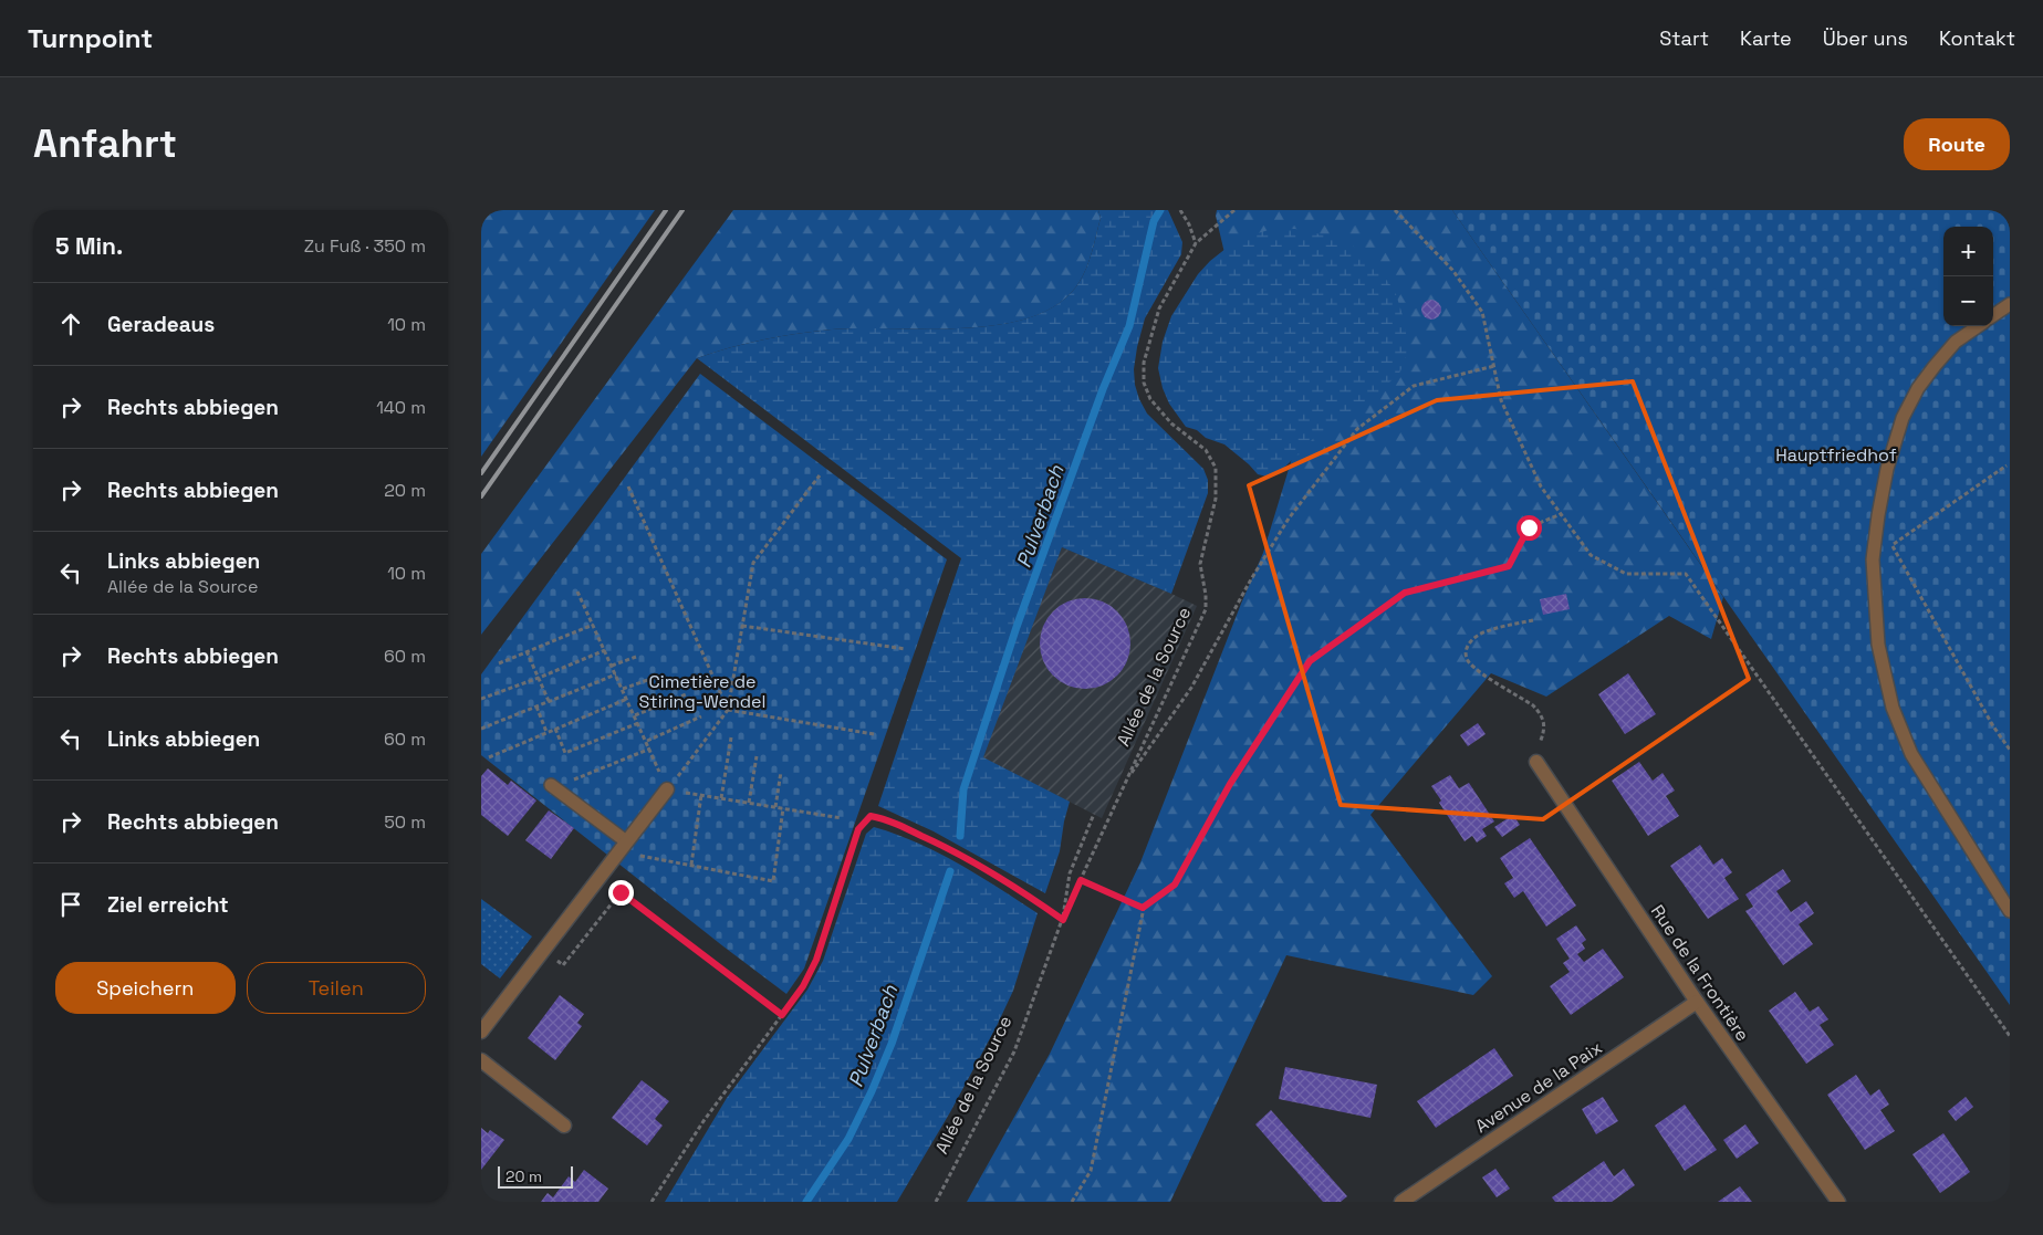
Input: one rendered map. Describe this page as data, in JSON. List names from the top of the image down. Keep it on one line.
{"streets":{"street":["Rue de la Frontière","Avenue de la Paix"],"path":["Allée de la Source"]},"crossings":[["Rue de la Frontière","Avenue de la Paix"]],"water":["Pulverbach"],"parks":["Hauptfriedhof","Cimetière de Stiring-Wendel"],"scale_bar":"20 m","page":{"header":"Turnpoint","nav":["Start","Karte","Über uns","Kontakt"],"buttons":["Route",["Speichern","Teilen"]],"title":"Anfahrt","heading":["5 Min.","Zu Fuß · 350 m"],"map_buttons":["+","−"],"list":[["Geradeaus","10 m"],["Rechts abbiegen","140 m"],["Rechts abbiegen","20 m"],["Links abbiegen","Allée de la Source","10 m"],["Rechts abbiegen","60 m"],["Links abbiegen","60 m"],["Rechts abbiegen","50 m"],"Ziel erreicht"],"scale":"20 m"}}
